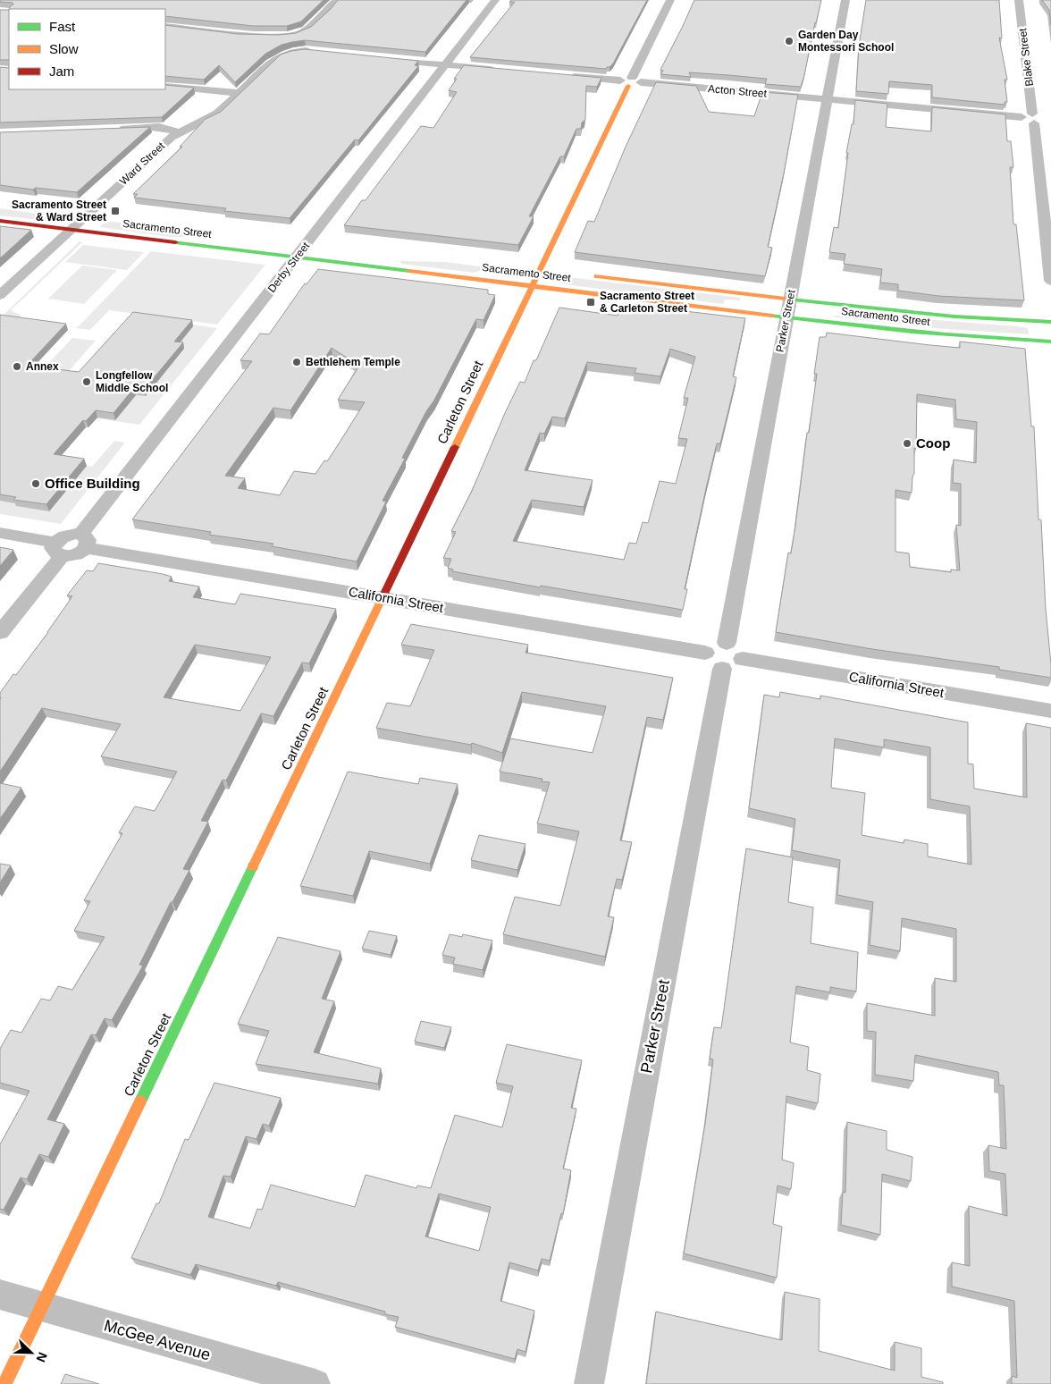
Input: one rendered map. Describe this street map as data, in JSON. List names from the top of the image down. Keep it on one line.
{"streets":{"street":["Blake Street","Acton Street","Ward Street","Sacramento Street","Derby Street","Parker Street","Carleton Street","California Street","McGee Avenue"]},"crossings":[["Blake Street","Acton Street"],["Acton Street","Parker Street"],["Acton Street","Carleton Street"],["Ward Street","Sacramento Street"],["Sacramento Street","Derby Street"],["Sacramento Street","Parker Street"],["Sacramento Street","Carleton Street"],["Derby Street","California Street"],["Parker Street","California Street"],["Carleton Street","California Street"],["Carleton Street","McGee Avenue"]],"places":{"other":["Garden Day Montessori School","Bethlehem Temple","Annex","Longfellow Middle School","Coop","Office Building"],"transit":["Sacramento Street & Ward Street","Sacramento Street & Carleton Street"]},"legend":["Fast","Slow","Jam"],"north":"bottom right"}
